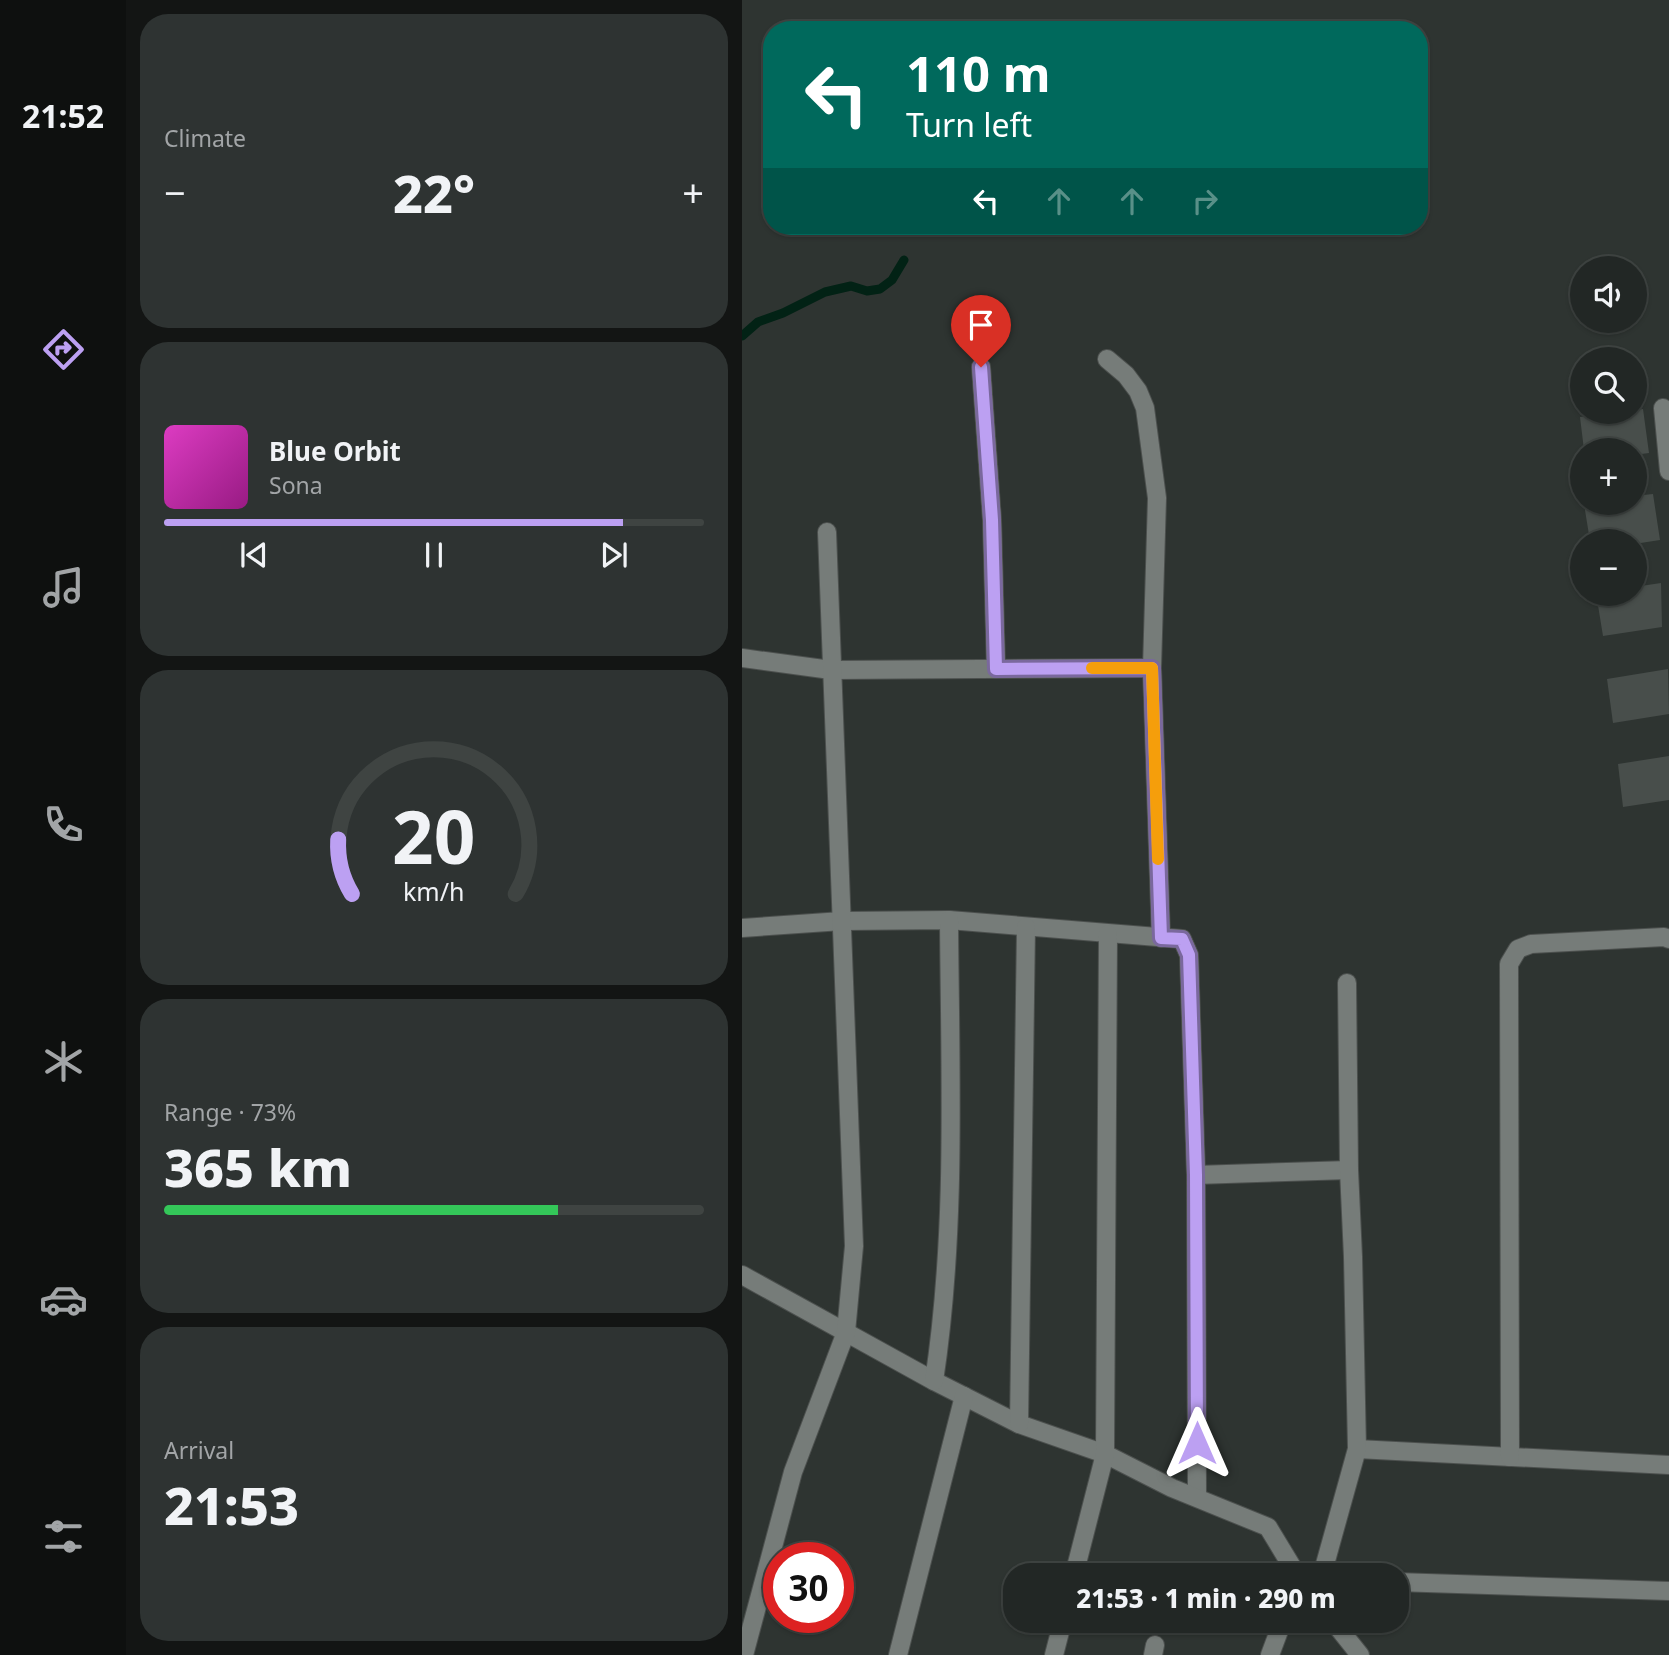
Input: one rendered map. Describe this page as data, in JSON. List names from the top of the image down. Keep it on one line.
{"page":{"tabs":"21:52","tile":["Climate",["Range · 73%","365 km"],["Arrival","21:53"]],"turn":["110 m","Turn left"],"heat":["−","22°","+"],"map_buttons":["+","−"],"song":["Blue Orbit","Sona"],"limit":"30","trip":"21:53 · 1 min · 290 m","gauge":["20","km/h"]}}
